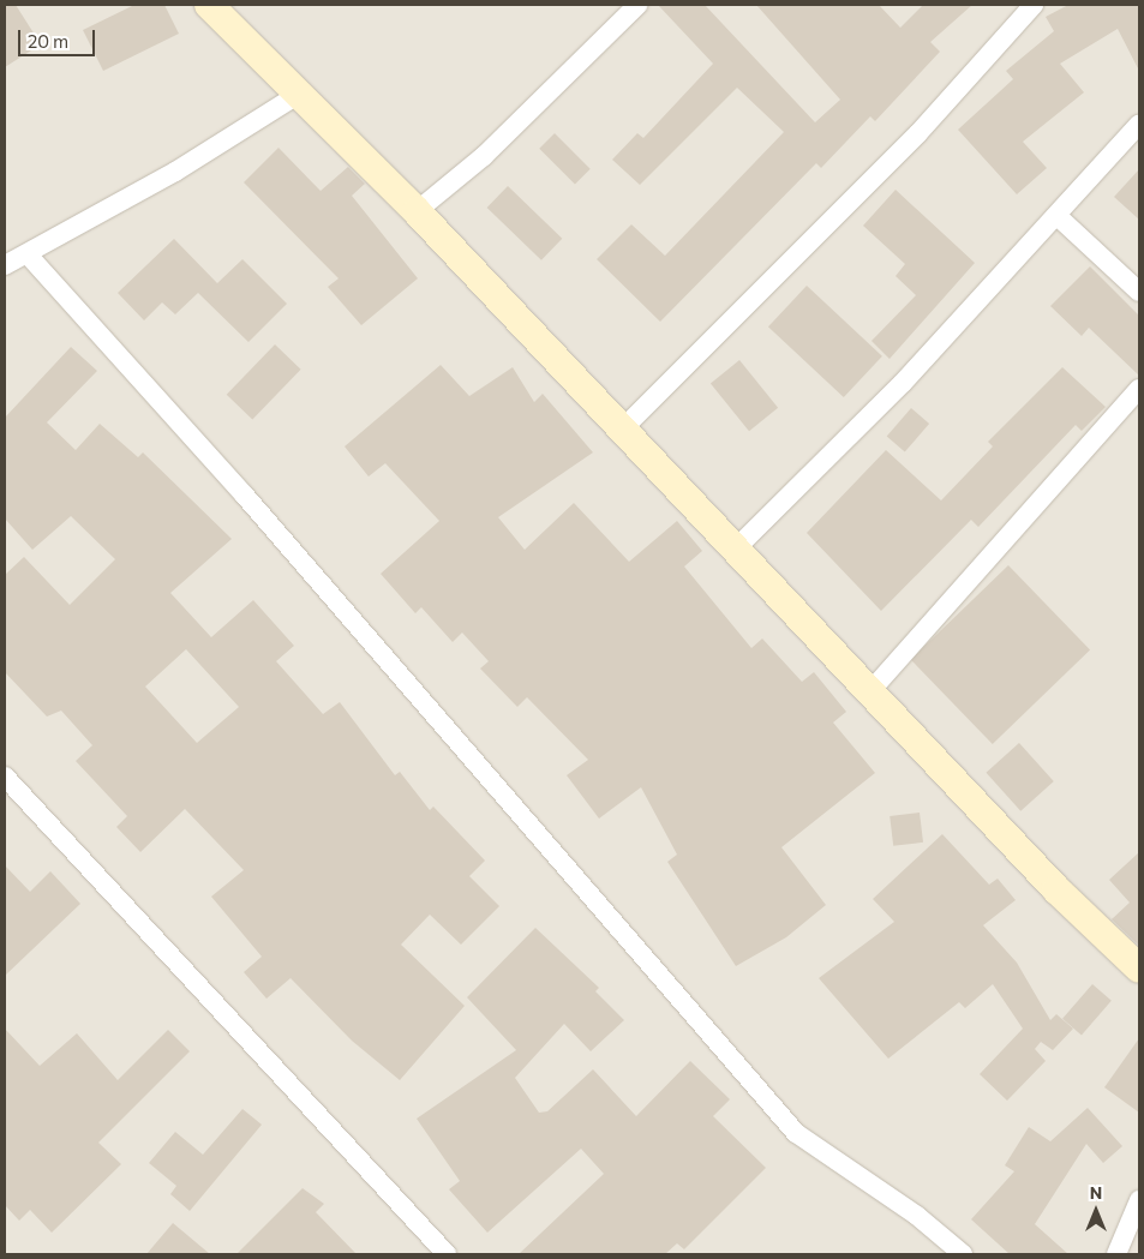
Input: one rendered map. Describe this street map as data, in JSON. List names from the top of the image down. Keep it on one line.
{"scale_bar":"20 m","north":"top"}
